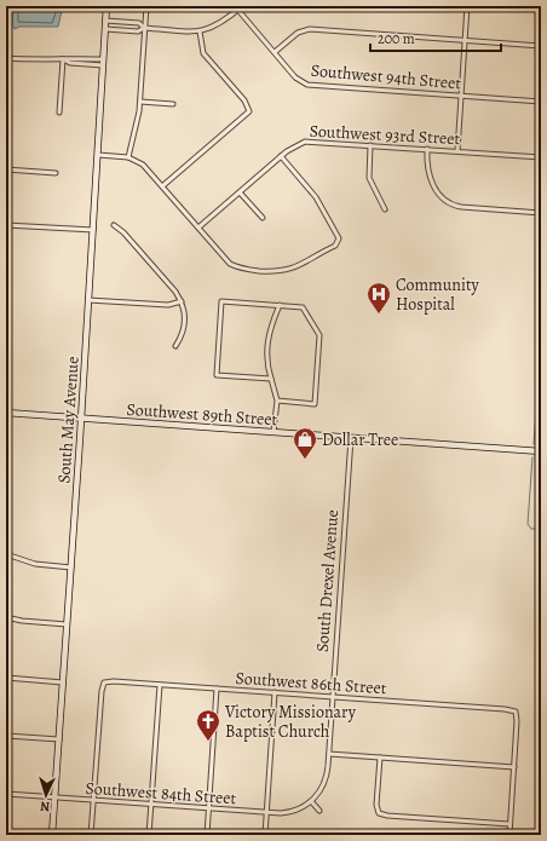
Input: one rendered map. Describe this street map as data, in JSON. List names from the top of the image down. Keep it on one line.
{"streets":{"main road":["Southwest 89th Street","South May Avenue"],"street":["Southwest 94th Street","Southwest 93rd Street","South Drexel Avenue","Southwest 86th Street","Southwest 84th Street"]},"crossings":[["Southwest 89th Street","South May Avenue"],["Southwest 89th Street","South Drexel Avenue"],["South May Avenue","Southwest 84th Street"],["South Drexel Avenue","Southwest 86th Street"],["South Drexel Avenue","Southwest 84th Street"],["Southwest 86th Street","Southwest 84th Street"]],"places":{"hospital":["Community Hospital"],"shop":["Dollar Tree"],"church":["Victory Missionary Baptist Church"]},"scale_bar":"200 m","north":"bottom"}
